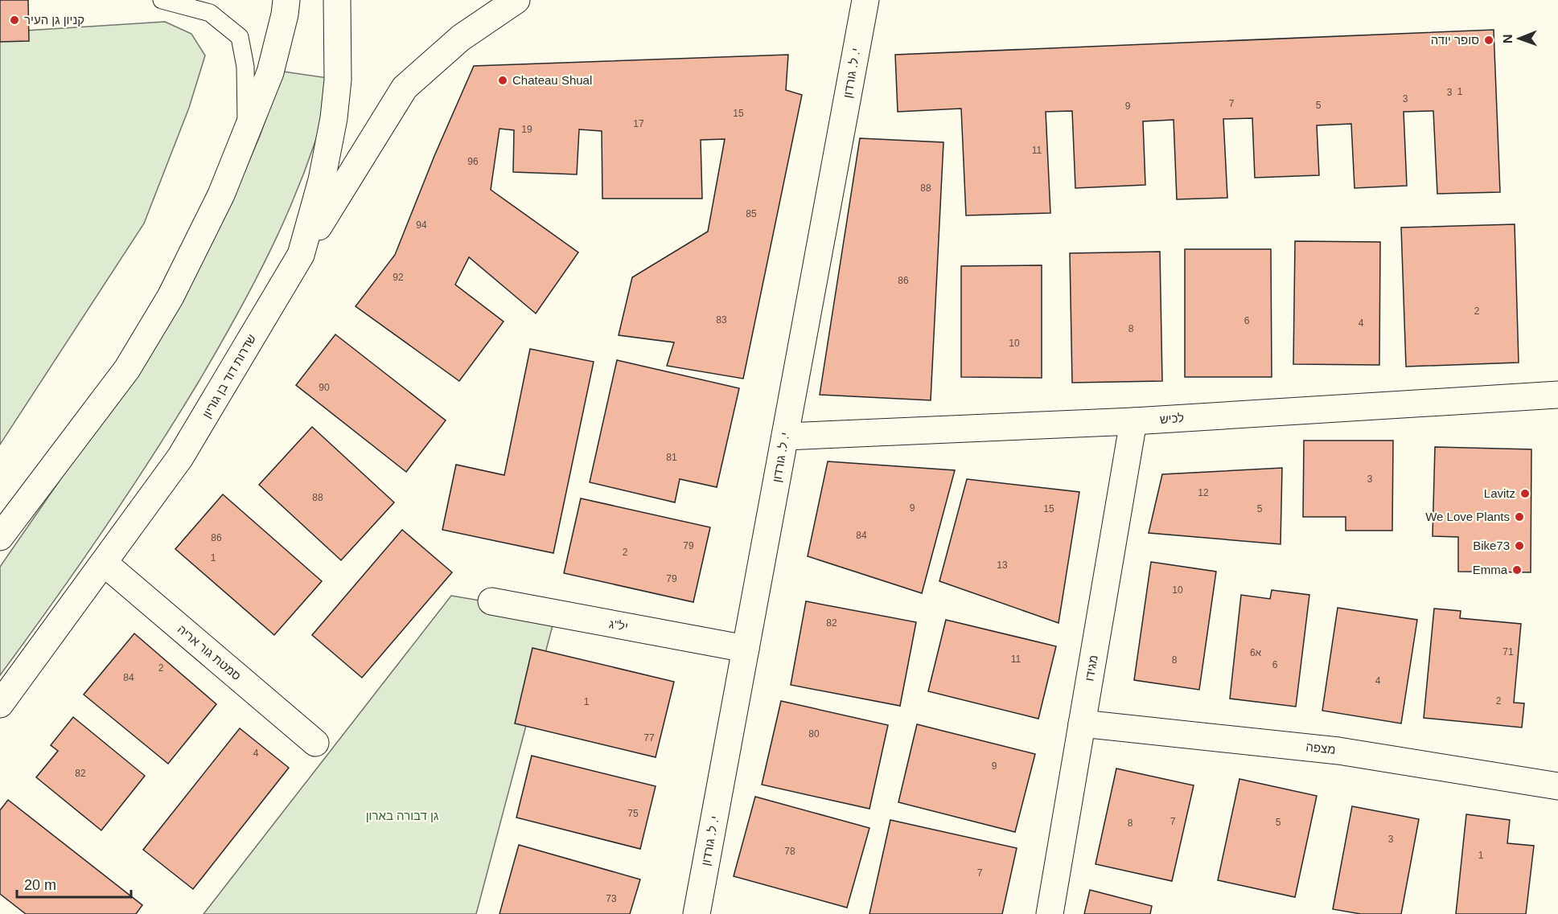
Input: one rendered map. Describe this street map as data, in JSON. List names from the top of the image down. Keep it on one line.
{"streets":{"street":["י. ל. גורדון","שדרות דוד בן גוריון","לכיש","יל\"ג","סמטת גור אריה","מגידו","מצפה"]},"crossings":[["י. ל. גורדון","לכיש"],["י. ל. גורדון","יל\"ג"],["שדרות דוד בן גוריון","סמטת גור אריה"],["לכיש","מגידו"],["מגידו","מצפה"]],"parks":["גן דבורה בארון"],"places":["קניון גן העיר","סופר יודה","Chateau Shual","Lavitz","We Love Plants","Bike73","Emma"],"house_numbers":["1","3","3","7","5","9","15","17","19","11","96","88","85","94","92","86","2","83","6","4","8","10","90","81","3","12","88","9","15","5","84","86","79","2","1","13","79","10","82","71","6א","11","8","6","2","84","4","2","1","80","77","4","9","82","75","7","5","8","3","78","1","7","73"],"scale_bar":"20 m","north":"left"}
